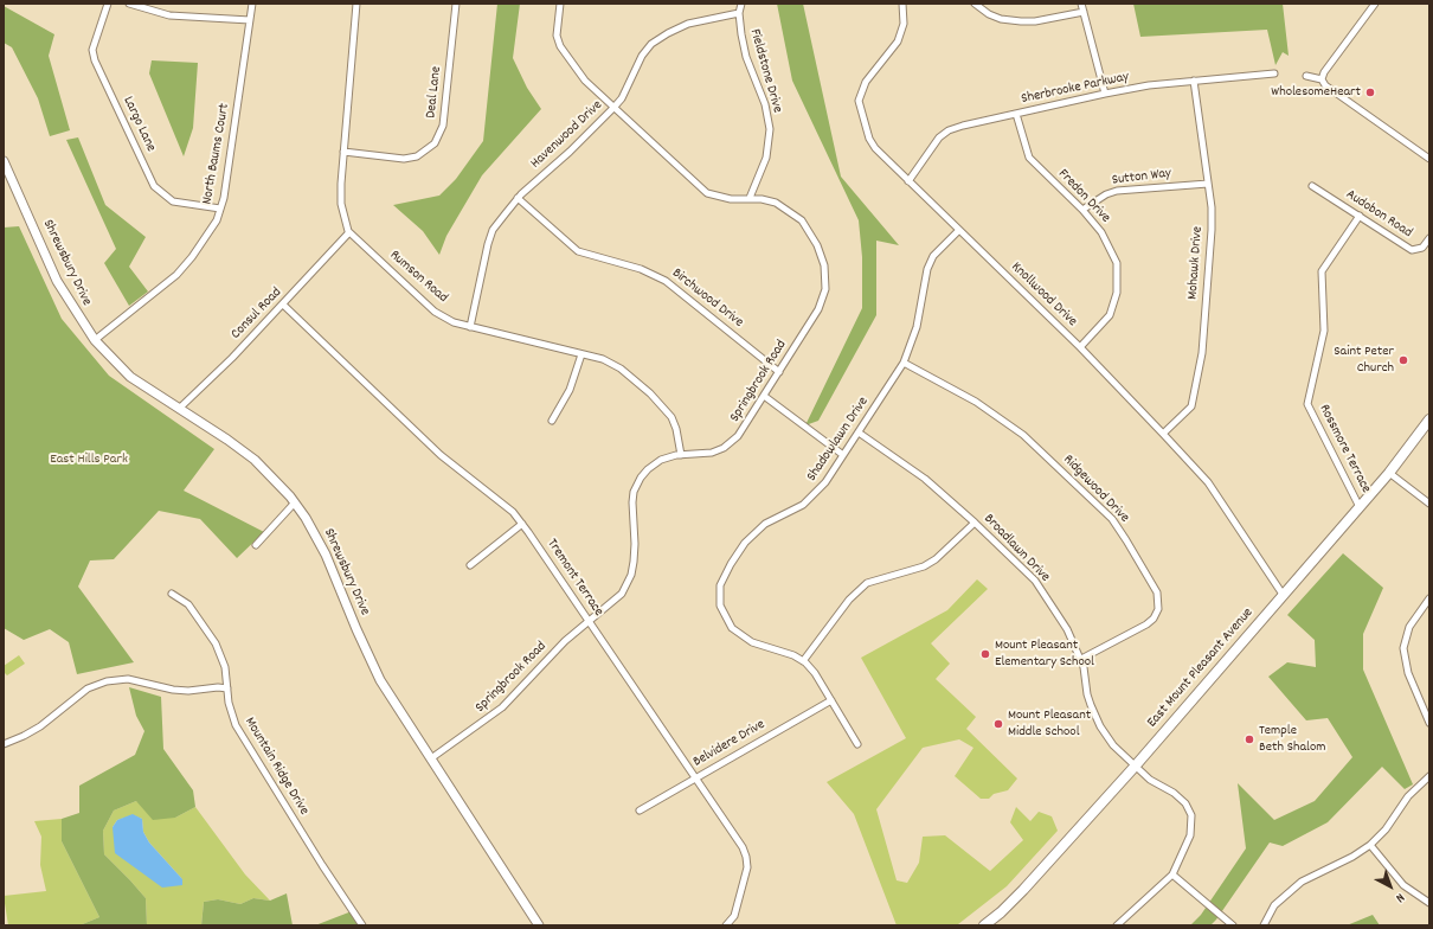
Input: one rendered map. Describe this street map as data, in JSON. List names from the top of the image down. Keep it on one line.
{"streets":{"main road":["Shrewsbury Drive","East Mount Pleasant Avenue"],"street":["Fieldstone Drive","Sherbrooke Parkway","Deal Lane","Largo Lane","Havenwood Drive","North Baums Court","Sutton Way","Fredon Drive","Audobon Road","Mohawk Drive","Rumson Road","Knollwood Drive","Birchwood Drive","Consul Road","Springbrook Road","Shadowlawn Drive","Rossmore Terrace","Ridgewood Drive","Broadlawn Drive","Tremont Terrace","Belvidere Drive","Mountain Ridge Drive"]},"crossings":[["Fieldstone Drive","Havenwood Drive"],["Fieldstone Drive","Springbrook Road"],["Sherbrooke Parkway","Fredon Drive"],["Sherbrooke Parkway","Mohawk Drive"],["Sherbrooke Parkway","Knollwood Drive"],["Deal Lane","Rumson Road"],["Largo Lane","North Baums Court"],["Havenwood Drive","Rumson Road"],["Havenwood Drive","Birchwood Drive"],["Havenwood Drive","Springbrook Road"],["North Baums Court","Shrewsbury Drive"],["Sutton Way","Fredon Drive"],["Sutton Way","Mohawk Drive"],["Fredon Drive","Knollwood Drive"],["Audobon Road","Rossmore Terrace"],["Shrewsbury Drive","Consul Road"],["Shrewsbury Drive","Springbrook Road"],["Mohawk Drive","Knollwood Drive"],["Rumson Road","Consul Road"],["Rumson Road","Springbrook Road"],["Knollwood Drive","Shadowlawn Drive"],["Knollwood Drive","East Mount Pleasant Avenue"],["Birchwood Drive","Springbrook Road"],["Consul Road","Tremont Terrace"],["Springbrook Road","Tremont Terrace"],["Shadowlawn Drive","Ridgewood Drive"],["Shadowlawn Drive","Broadlawn Drive"],["Shadowlawn Drive","Belvidere Drive"],["Rossmore Terrace","East Mount Pleasant Avenue"],["Ridgewood Drive","Broadlawn Drive"],["Broadlawn Drive","East Mount Pleasant Avenue"],["Tremont Terrace","Belvidere Drive"]],"parks":["East Hills Park"],"places":["WholesomeHeart","Saint Peter Church","Mount Pleasant Elementary School","Mount Pleasant Middle School","Temple Beth Shalom"],"north":"bottom right"}
